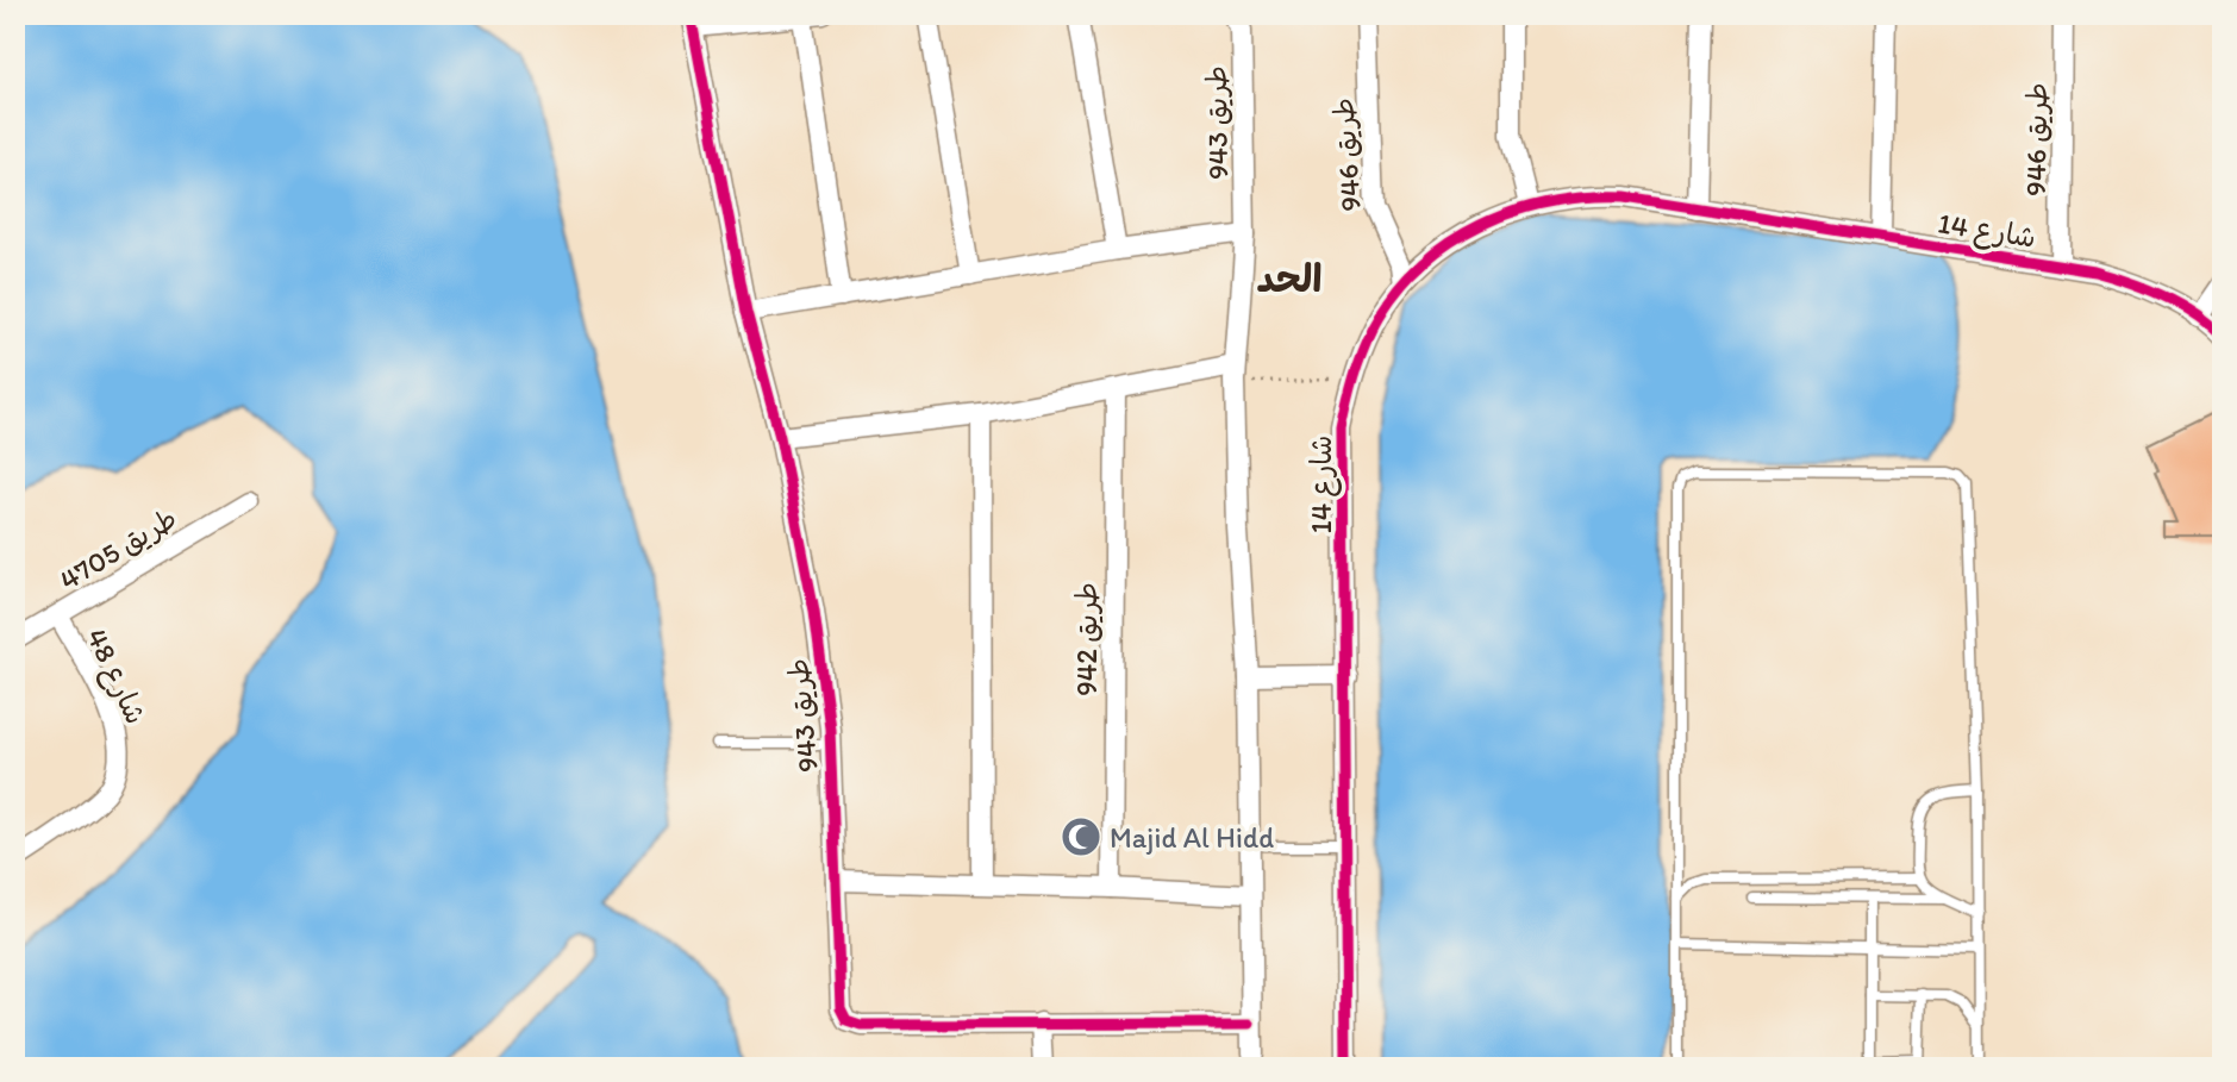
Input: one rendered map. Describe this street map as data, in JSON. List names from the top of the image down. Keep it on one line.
{"streets":{"street":["طريق 943","طريق 946","شارع 14","طريق 4705","طريق 942","شارع 48"]},"crossings":[["طريق 946","شارع 14"],["طريق 4705","شارع 48"]],"districts":["الحد"],"places":{"mosque":["Majid Al Hidd"]}}
